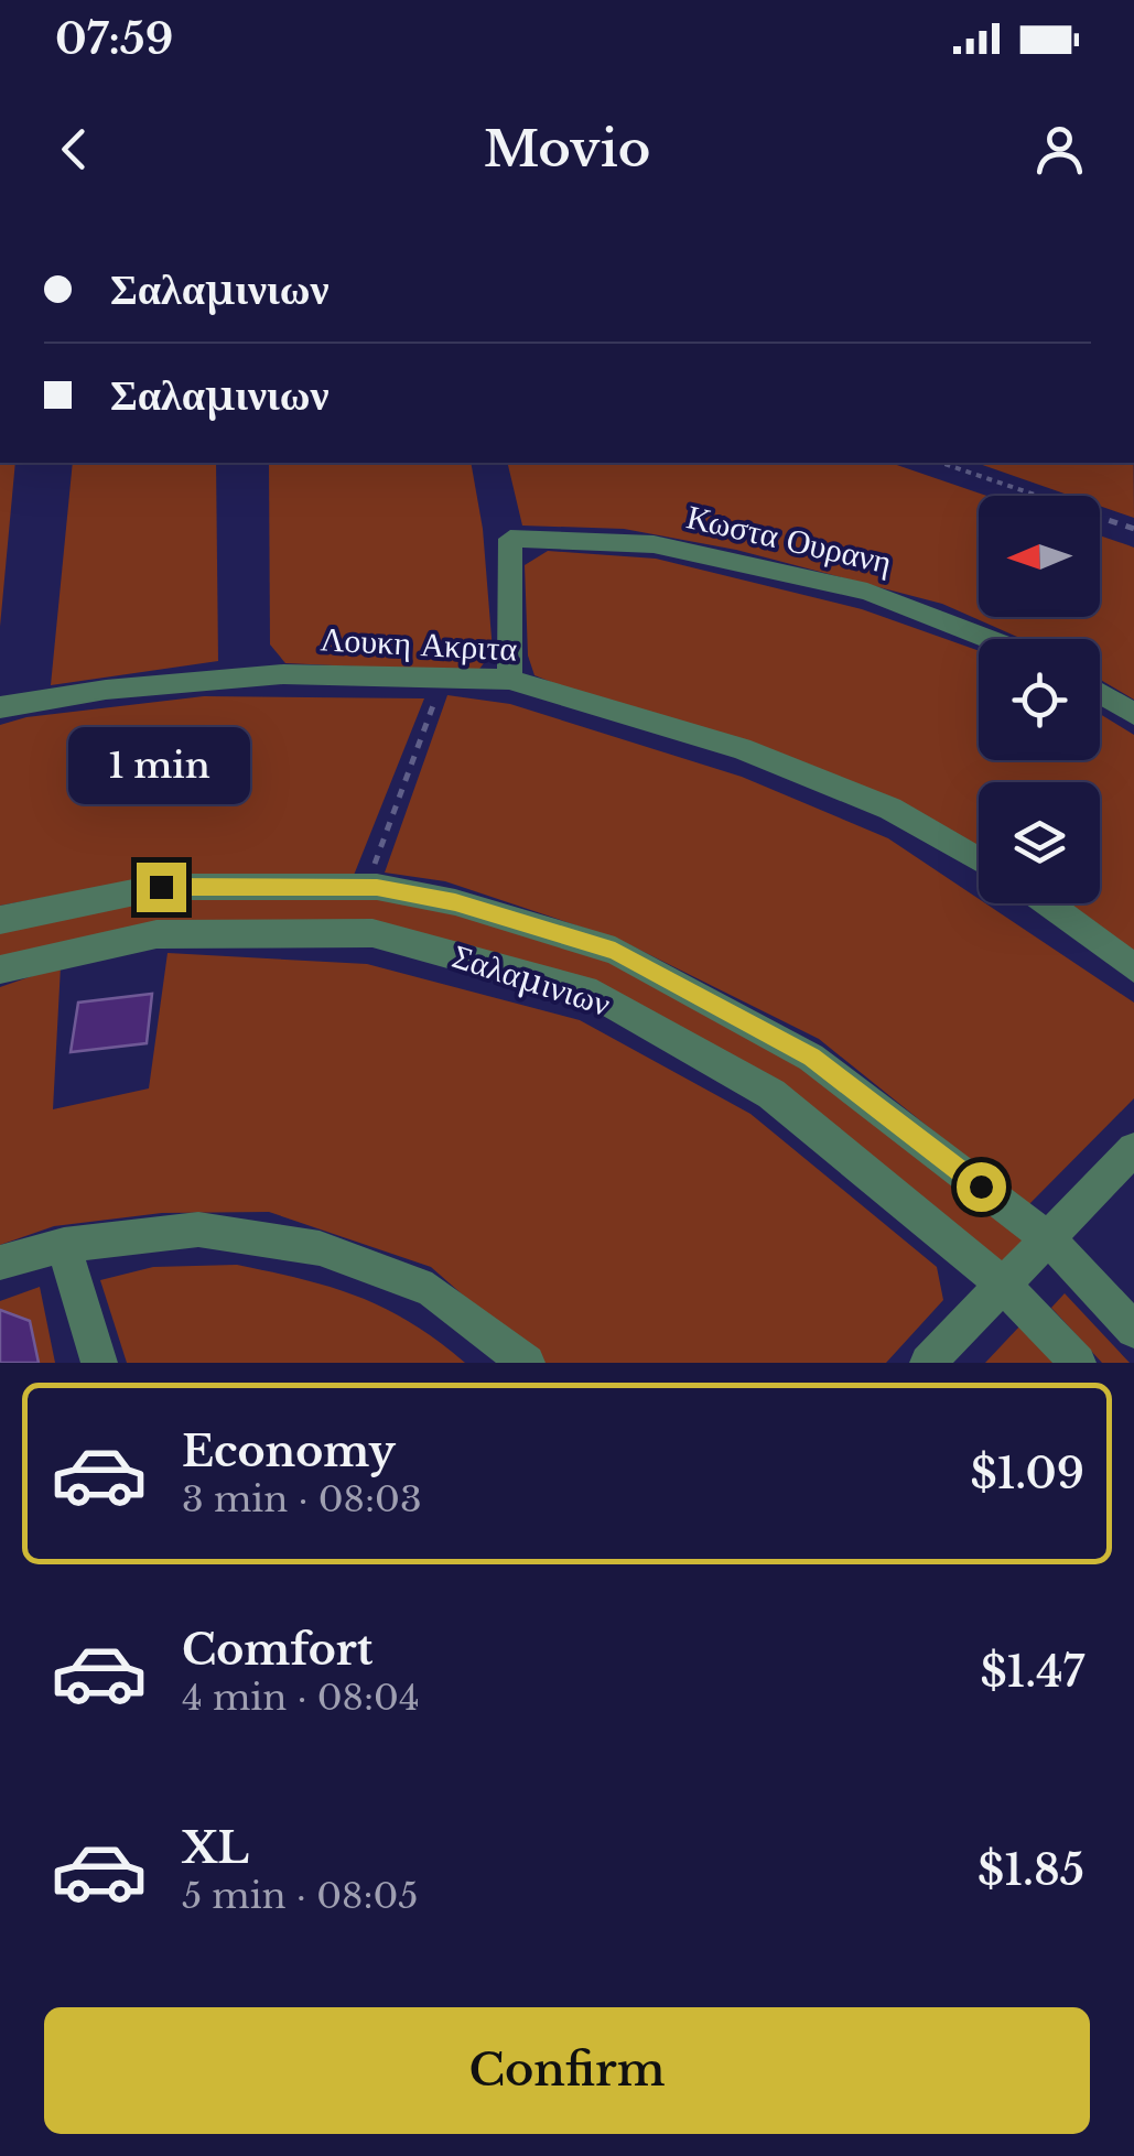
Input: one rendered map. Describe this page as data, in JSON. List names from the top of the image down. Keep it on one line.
{"streets":{"street":["Κωστα Ουρανη","Λουκη Ακριτα","Σαλαμινιων"]},"crossings":[["Κωστα Ουρανη","Λουκη Ακριτα"]],"north":"left","page":{"status":"07:59","header":"Movio","banner":["Σαλαμινιων","Σαλαμινιων"],"bubble":"1 min","list":[{"name":"Economy","note":"3 min · 08:03","value":"$1.09"},{"name":"Comfort","note":"4 min · 08:04","value":"$1.47"},{"name":"XL","note":"5 min · 08:05","value":"$1.85"}],"buttons":"Confirm"}}
